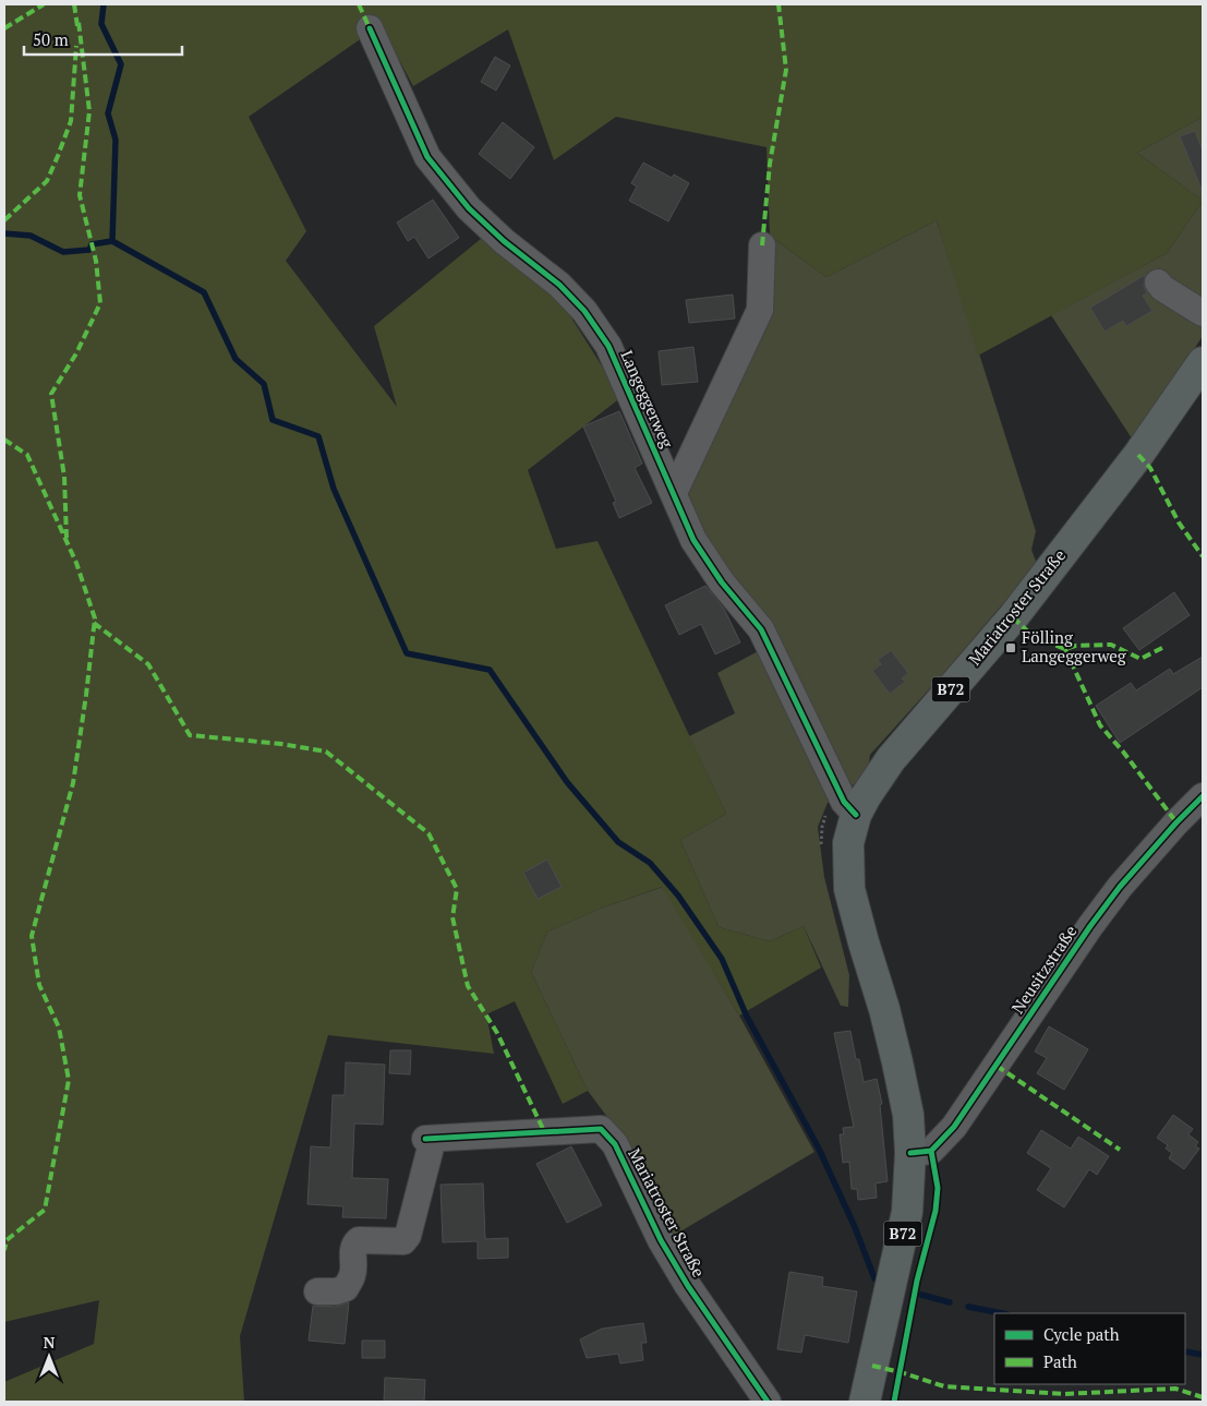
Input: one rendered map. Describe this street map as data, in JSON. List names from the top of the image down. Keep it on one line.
{"streets":{"main road":["Mariatroster Straße","B72"],"street":["Langeggerweg","Neusitzstraße"]},"crossings":[["Langeggerweg","Mariatroster Straße"],["Mariatroster Straße","Neusitzstraße"]],"places":{"transit":["Fölling Langeggerweg"]},"legend":["Cycle path","Path"],"scale_bar":"50 m","north":"top"}
